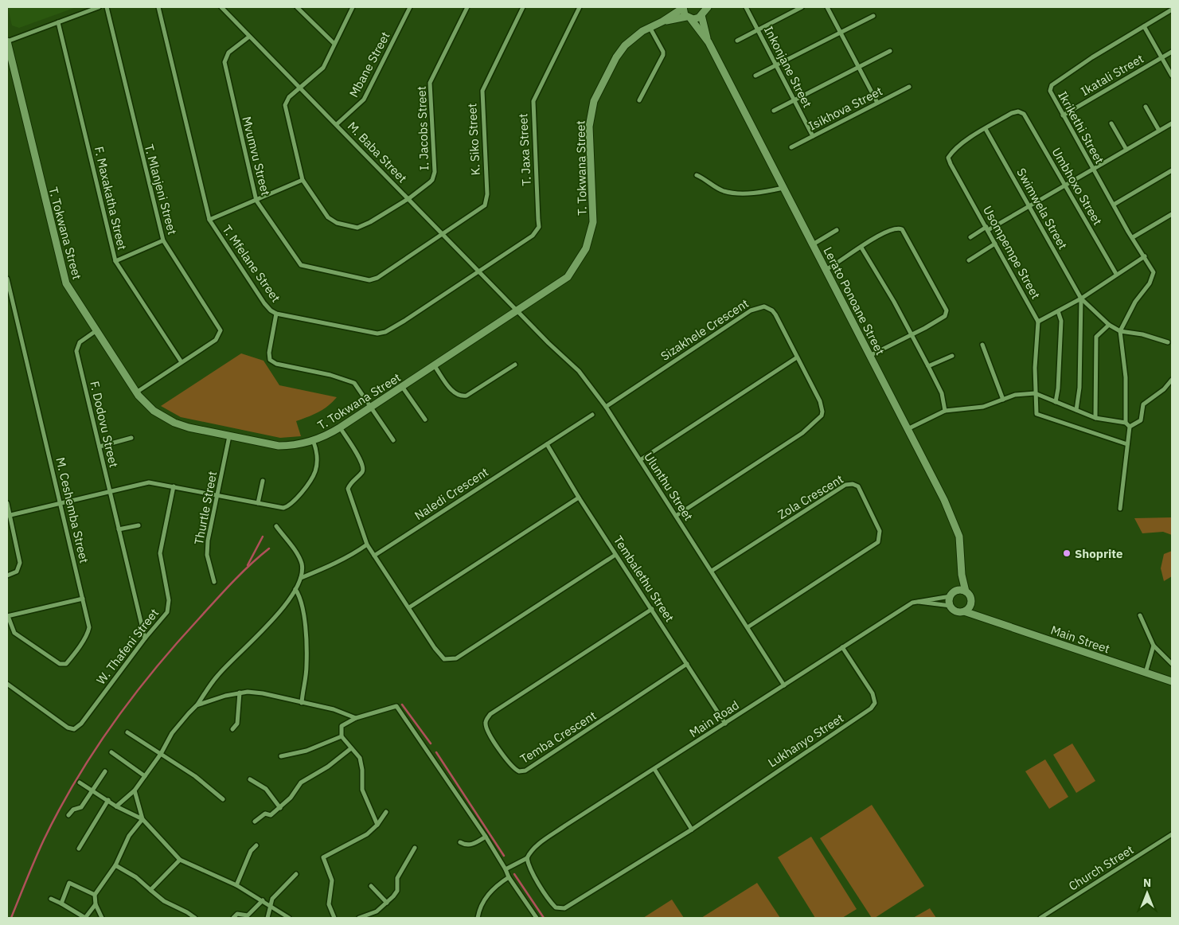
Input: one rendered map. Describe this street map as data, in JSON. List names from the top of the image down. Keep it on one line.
{"streets":{"street":["Mbane Street","Inkonjane Street","Ikatali Street","Isikhova Street","Ikrikethi Street","I. Jacobs Street","K. Siko Street","T. Jaxa Street","M. Baba Street","Mvumvu Street","T. Tokwana Street","Umbhoxo Street","T. Mlanjeni Street","F. Maxakatha Street","Swimwela Street","Usompempe Street","T. Mfelane Street","Lerato Ponoane Street","Sizakhele Crescent","F. Dodovu Street","Ulunthu Street","Naledi Crescent","Zola Crescent","Thurtle Street","M. Ceshemba Street","Tembalethu Street","Main Street","W. Thafeni Street","Main Road","Temba Crescent","Lukhanyo Street","Church Street"]},"crossings":[["Mbane Street","M. Baba Street"],["Inkonjane Street","Isikhova Street"],["Ikatali Street","Ikrikethi Street"],["I. Jacobs Street","M. Baba Street"],["K. Siko Street","M. Baba Street"],["K. Siko Street","Mvumvu Street"],["T. Jaxa Street","M. Baba Street"],["T. Jaxa Street","T. Mfelane Street"],["M. Baba Street","Mvumvu Street"],["M. Baba Street","T. Tokwana Street"],["M. Baba Street","T. Mfelane Street"],["M. Baba Street","Ulunthu Street"],["T. Tokwana Street","T. Mlanjeni Street"],["T. Tokwana Street","Lerato Ponoane Street"],["T. Tokwana Street","F. Dodovu Street"],["T. Tokwana Street","Ulunthu Street"],["T. Tokwana Street","Thurtle Street"],["Umbhoxo Street","Usompempe Street"],["T. Mlanjeni Street","F. Maxakatha Street"],["Swimwela Street","Usompempe Street"],["Lerato Ponoane Street","Main Street"],["Lerato Ponoane Street","Main Road"],["Sizakhele Crescent","Ulunthu Street"],["F. Dodovu Street","W. Thafeni Street"],["Ulunthu Street","Zola Crescent"],["Ulunthu Street","Main Road"],["Naledi Crescent","Tembalethu Street"],["Tembalethu Street","Main Road"],["Tembalethu Street","Temba Crescent"],["Main Street","Main Road"],["Main Road","Lukhanyo Street"]],"places":["Shoprite"],"north":"top"}
